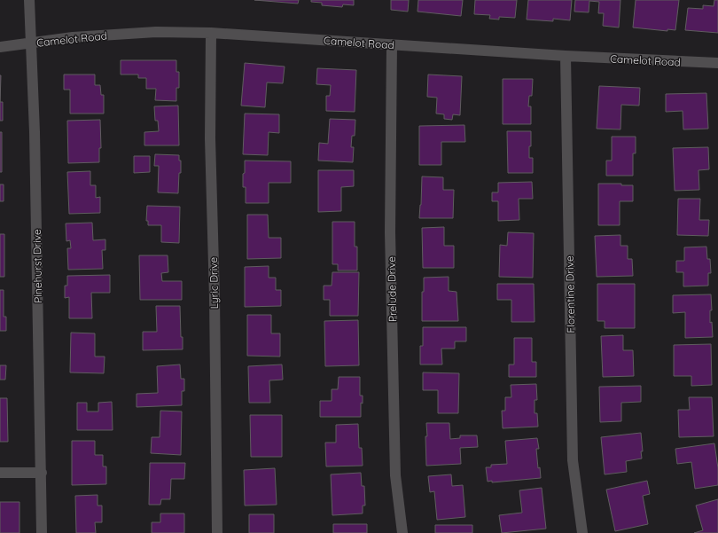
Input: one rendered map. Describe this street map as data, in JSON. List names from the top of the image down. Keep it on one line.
{"streets":{"street":["Camelot Road","Pinehurst Drive","Lyric Drive","Prelude Drive","Florentine Drive"]},"crossings":[["Camelot Road","Pinehurst Drive"],["Camelot Road","Lyric Drive"],["Camelot Road","Prelude Drive"],["Camelot Road","Florentine Drive"]]}
